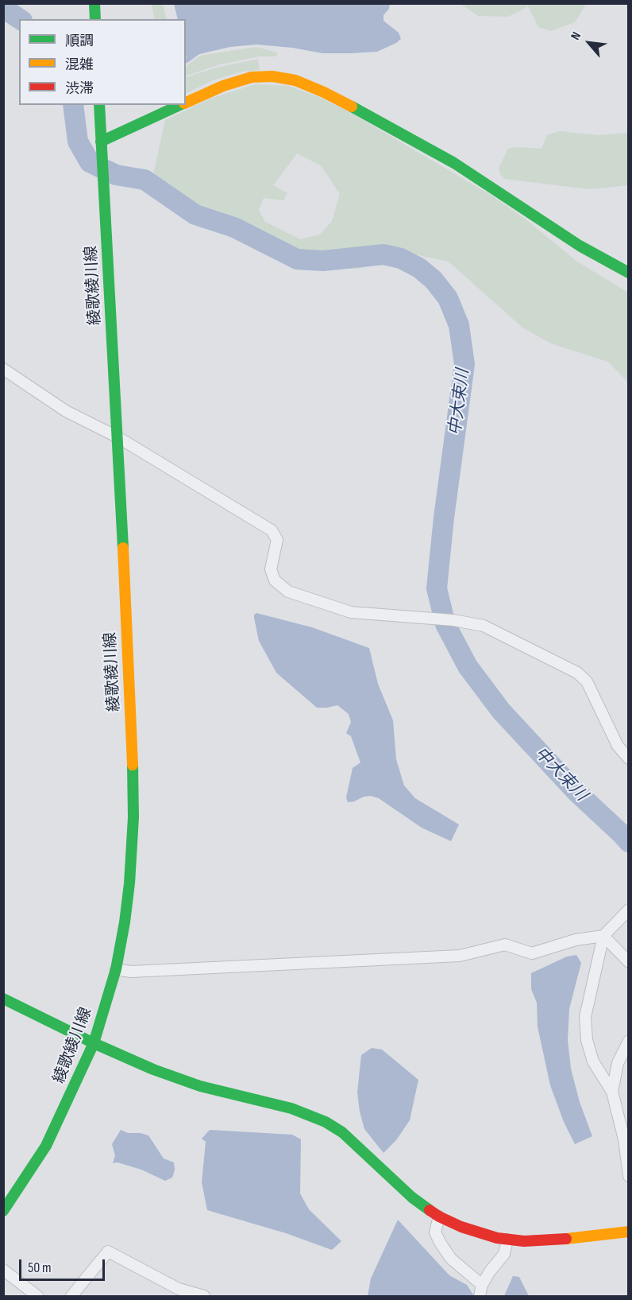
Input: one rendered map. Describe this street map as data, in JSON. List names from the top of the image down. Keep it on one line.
{"streets":{"street":["綾歌綾川線"]},"water":["中大束川"],"legend":["順調","混雑","渋滞"],"scale_bar":"50 m","north":"top left"}
